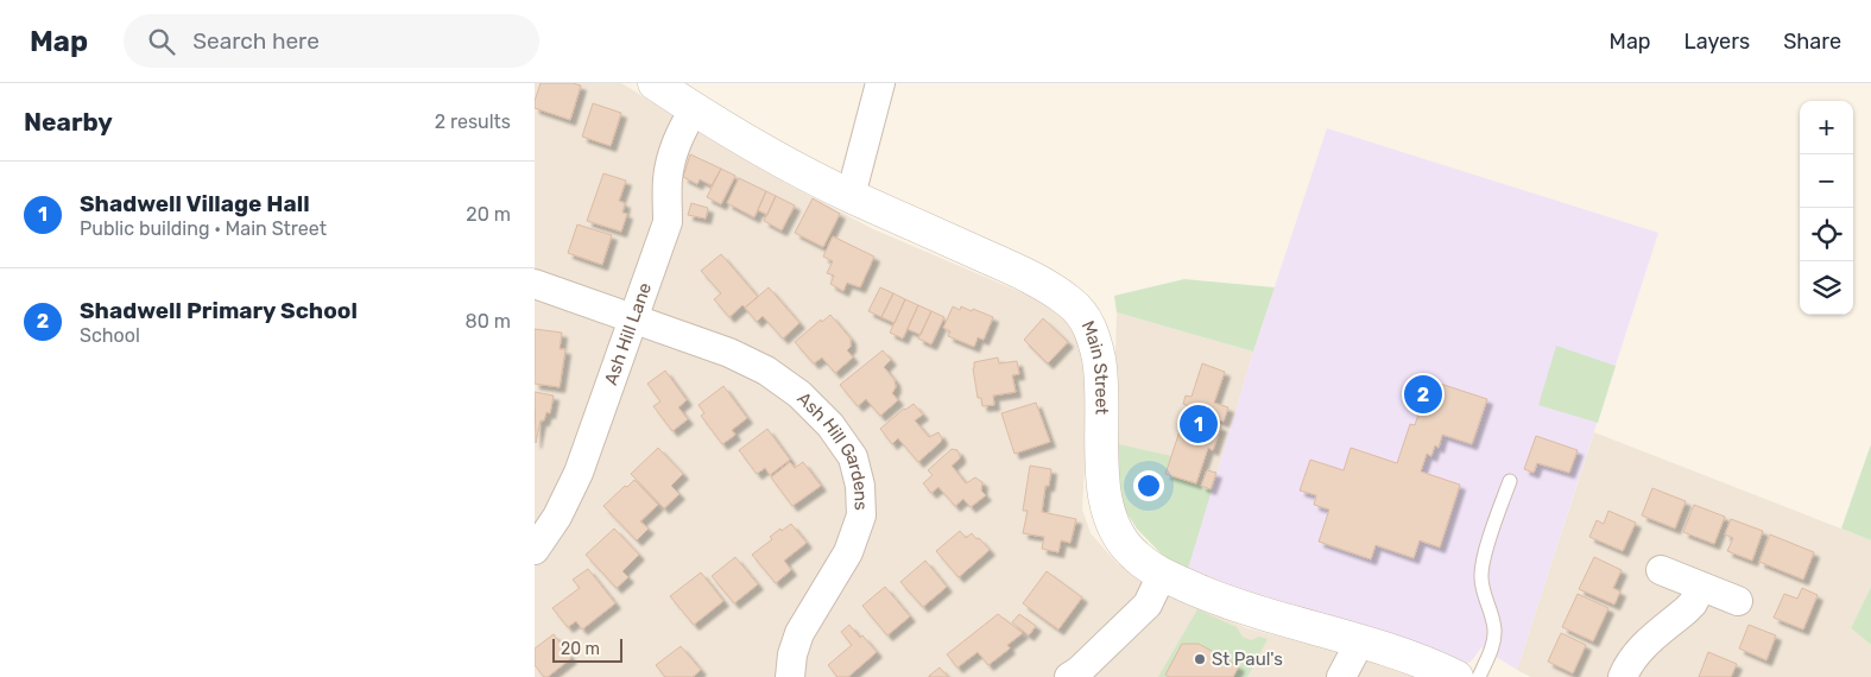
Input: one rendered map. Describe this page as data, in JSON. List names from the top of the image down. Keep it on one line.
{"streets":{"street":["Ash Hill Lane","Main Street","Ash Hill Gardens"]},"crossings":[["Ash Hill Lane","Main Street"],["Ash Hill Lane","Ash Hill Gardens"]],"places":["St Paul's"],"scale_bar":"20 m","page":{"header":"Map","search":"Search here","nav":["Map","Layers","Share"],"heading":["Nearby","2 results"],"map_buttons":["+","−"],"list":[{"mark":"1","name":"Shadwell Village Hall","note":"Public building · Main Street","value":"20 m"},{"mark":"2","name":"Shadwell Primary School","note":"School","value":"80 m"}],"pins":["2","1"],"scale":"20 m"}}
